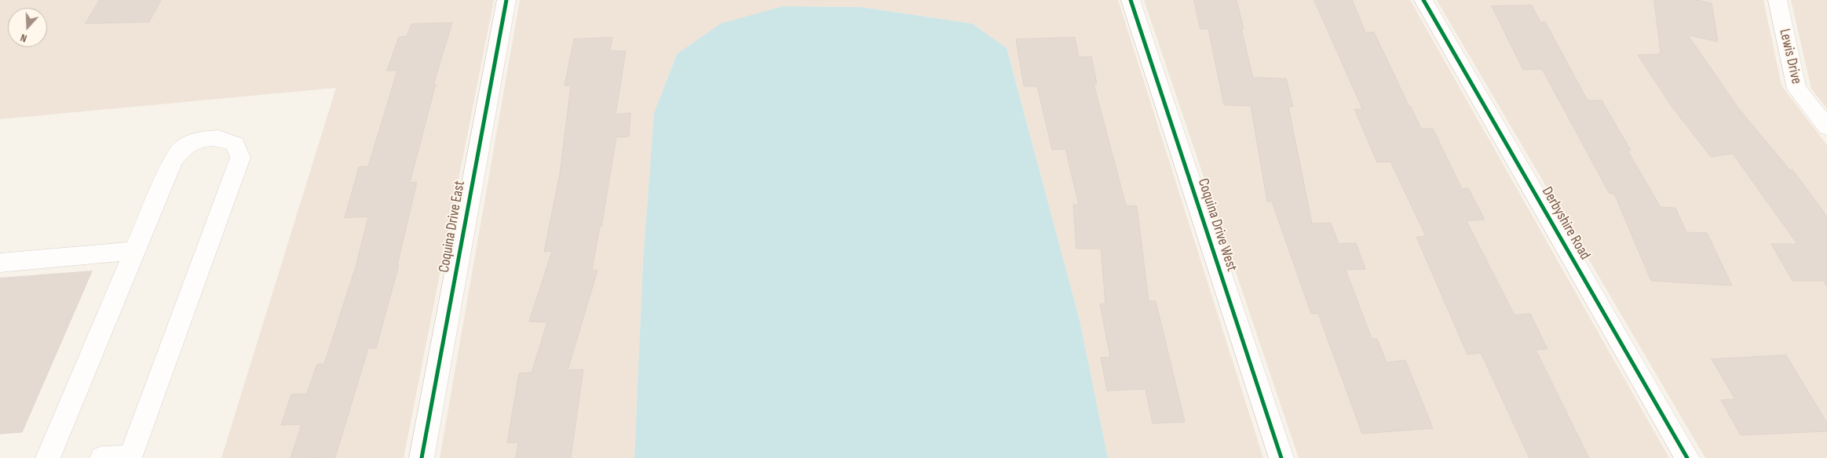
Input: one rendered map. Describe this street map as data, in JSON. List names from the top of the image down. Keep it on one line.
{"streets":{"street":["Lewis Drive","Derbyshire Road","Coquina Drive West","Coquina Drive East"]},"north":"bottom"}
